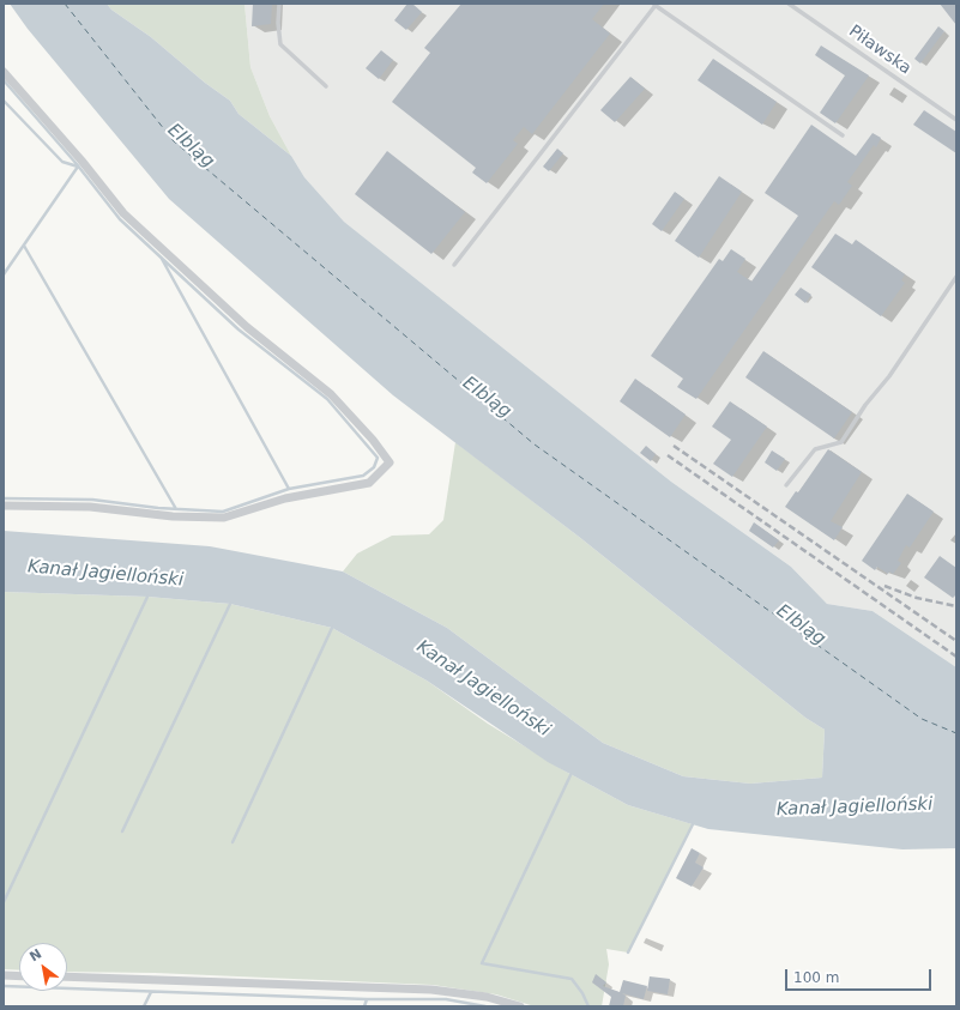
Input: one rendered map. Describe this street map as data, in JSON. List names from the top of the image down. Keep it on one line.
{"streets":{"lane":["Piławska"]},"water":["Elbląg","Kanał Jagielloński"],"scale_bar":"100 m","north":"top left"}
